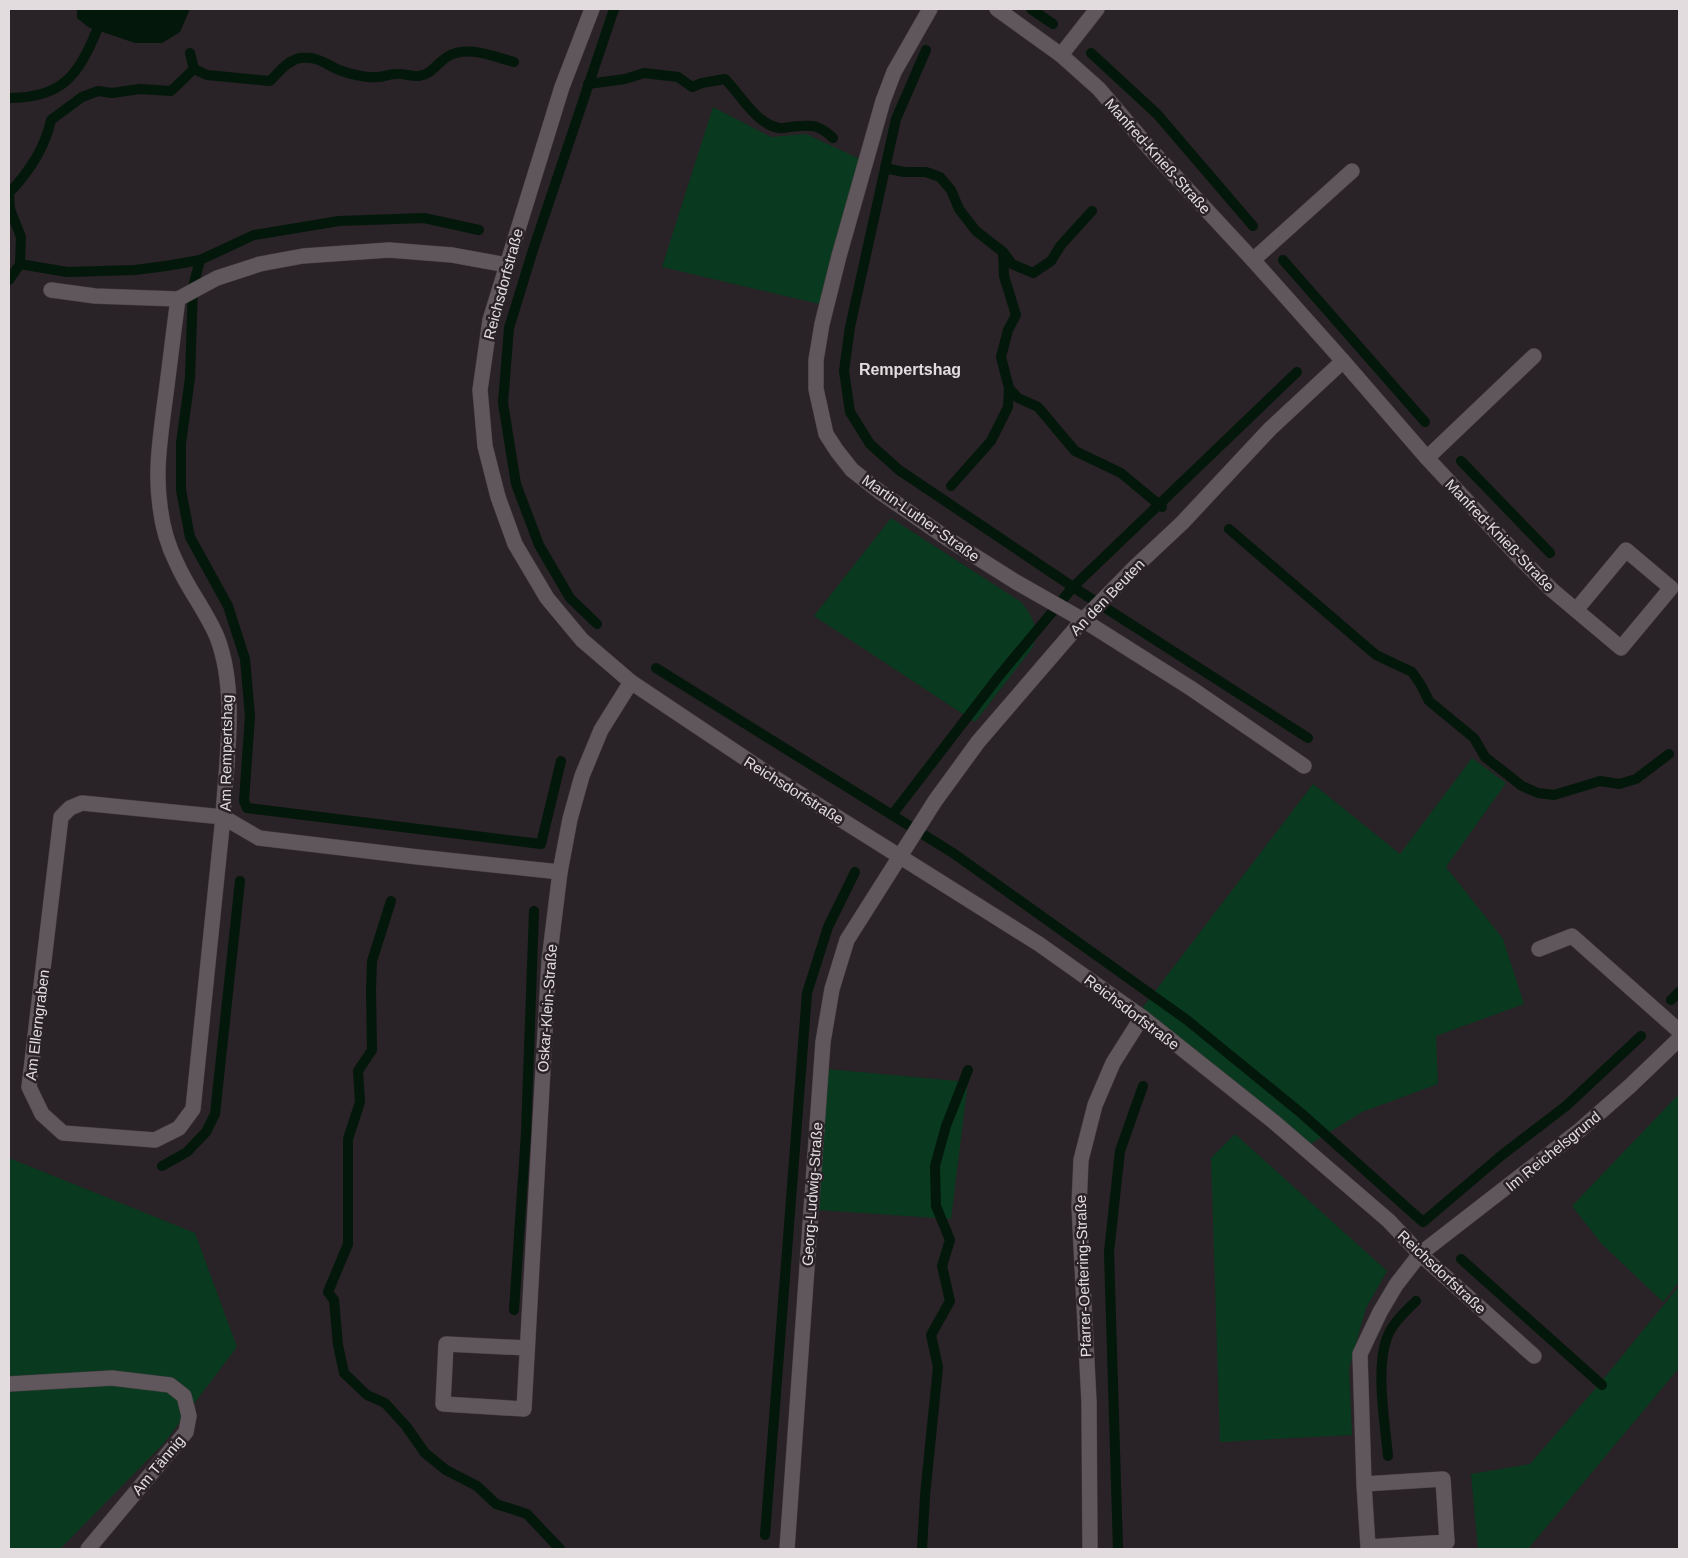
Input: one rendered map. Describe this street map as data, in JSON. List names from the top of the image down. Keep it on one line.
{"streets":{"street":["Manfred-Knieß-Straße","Reichsdorfstraße","Martin-Luther-Straße","An den Beuten","Am Rempertshag","Oskar-Klein-Straße","Am Ellerngraben","Im Reichelsgrund","Georg-Ludwig-Straße","Pfarrer-Oeftering-Straße","Am Tännig"]},"crossings":[["Manfred-Knieß-Straße","An den Beuten"],["Reichsdorfstraße","An den Beuten"],["Reichsdorfstraße","Oskar-Klein-Straße"],["Reichsdorfstraße","Im Reichelsgrund"],["Reichsdorfstraße","Georg-Ludwig-Straße"],["Reichsdorfstraße","Pfarrer-Oeftering-Straße"],["Martin-Luther-Straße","An den Beuten"],["An den Beuten","Georg-Ludwig-Straße"],["Am Rempertshag","Oskar-Klein-Straße"],["Am Rempertshag","Am Ellerngraben"]],"districts":["Rempertshag"]}
